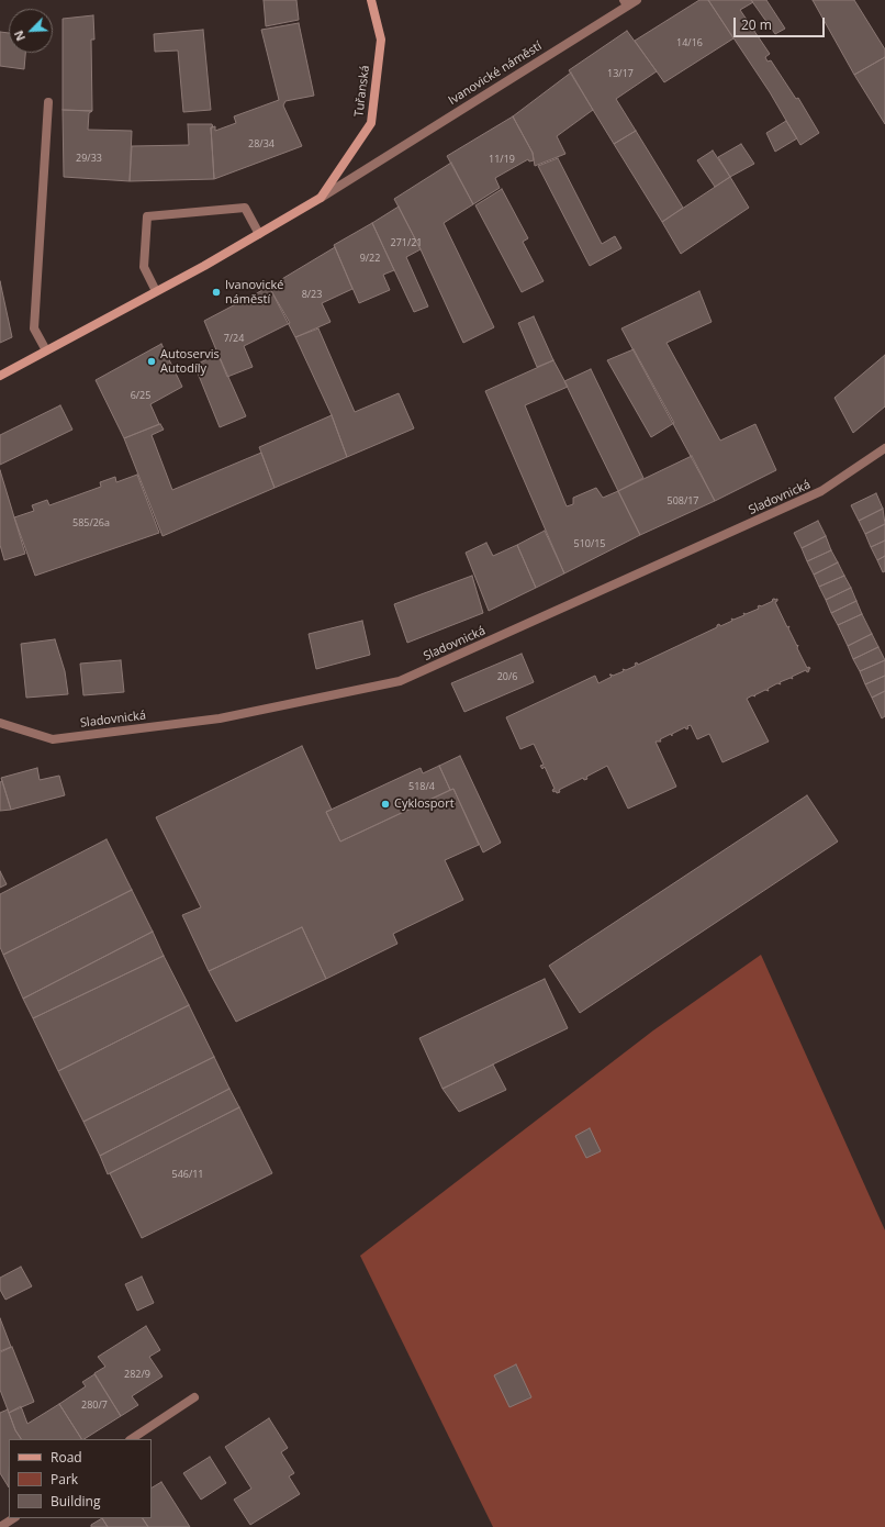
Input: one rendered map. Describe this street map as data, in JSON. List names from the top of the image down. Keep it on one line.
{"streets":{"main road":["Ivanovické náměstí","Tuřanská"],"street":["Sladovnická"]},"crossings":[["Ivanovické náměstí","Tuřanská"]],"places":["Ivanovické náměstí","Autoservis Autodíly","Cyklosport"],"house_numbers":["14/16","13/17","28/34","29/33","11/19","271/21","9/22","8/23","7/24","6/25","508/17","585/26a","510/15","20/6","518/4","546/11","282/9","280/7"],"legend":["Road","Park","Building"],"scale_bar":"20 m","north":"bottom left"}
